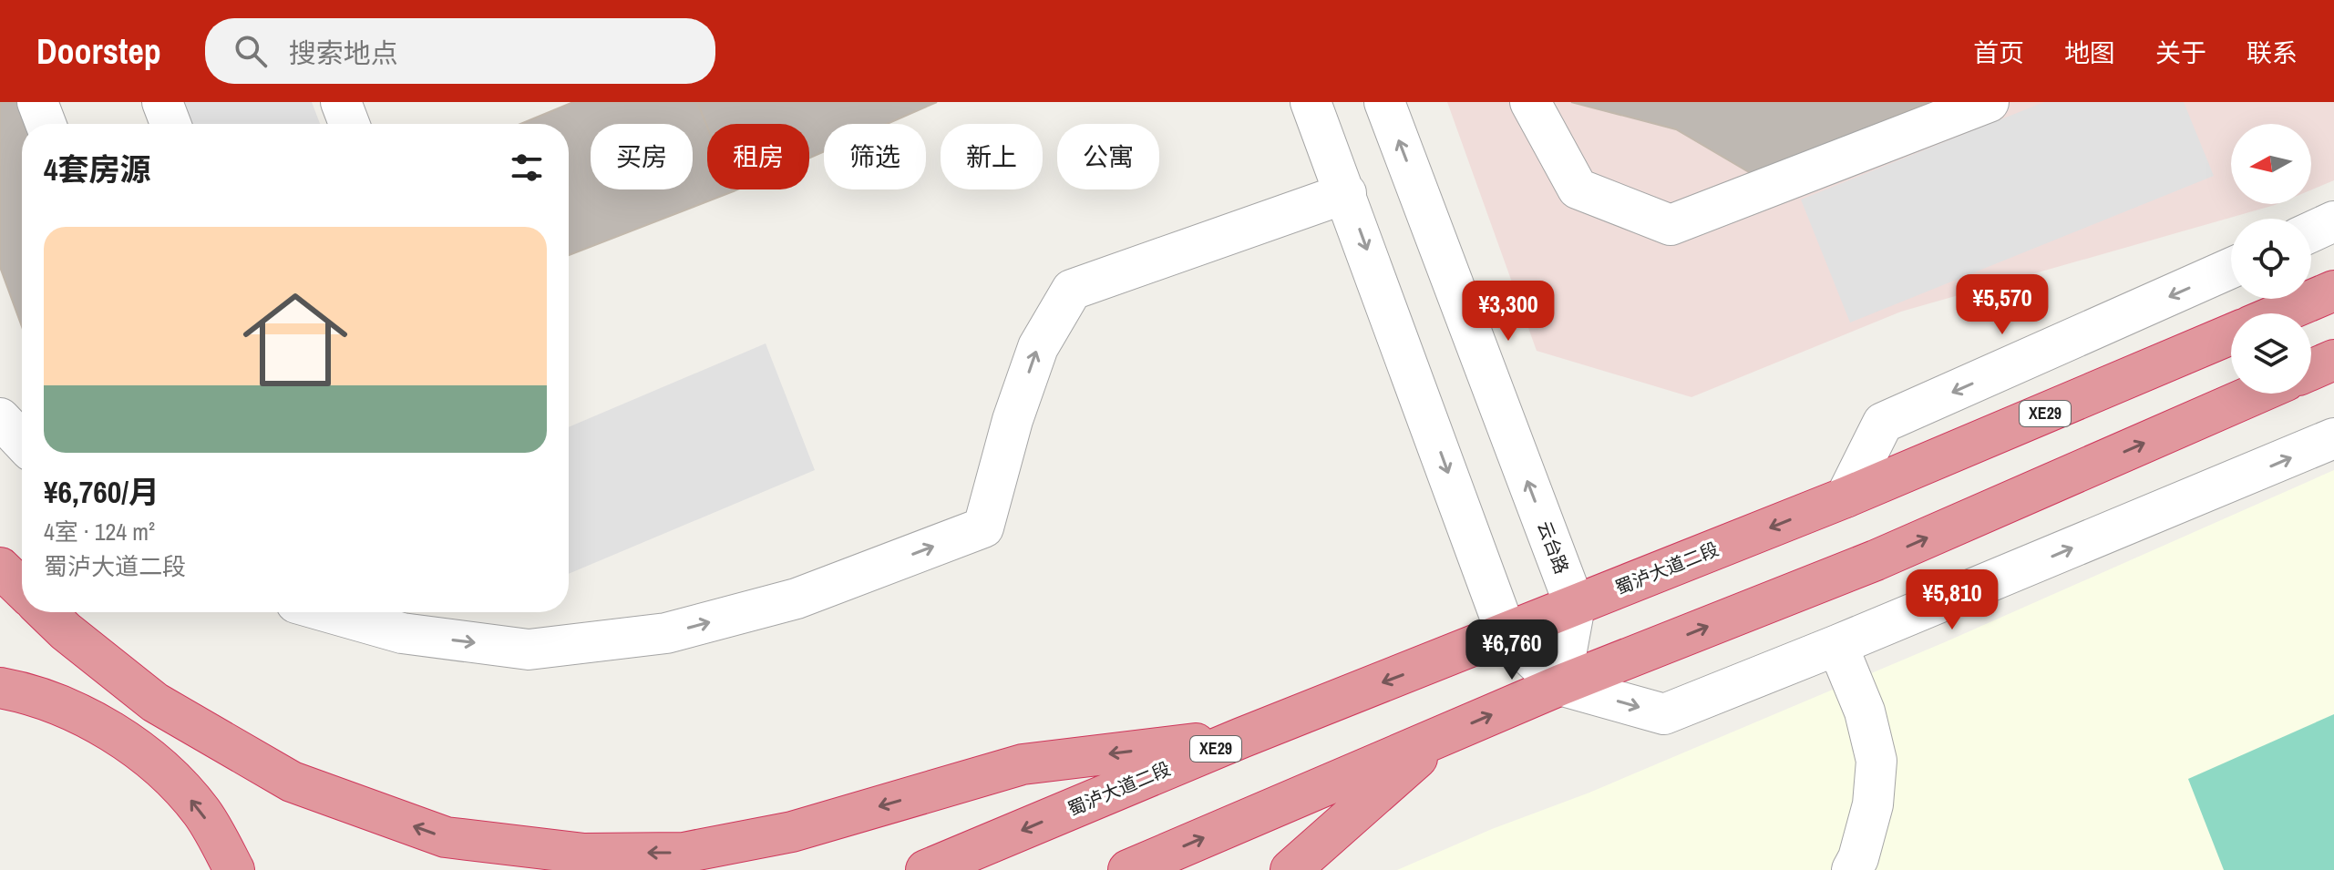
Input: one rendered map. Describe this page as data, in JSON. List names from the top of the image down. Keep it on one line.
{"streets":{"highway":["XE29","蜀泸大道二段"],"street":["云台路"]},"crossings":[["云台路","蜀泸大道二段"]],"north":"left","page":{"header":"Doorstep","search":"搜索地点","nav":["首页","地图","关于","联系"],"chip":["买房","租房","筛选","新上","公寓"],"heading":"4套房源","list":[{"name":"¥6,760/月","note":"4室 · 124 m² · 蜀泸大道二段"}],"price":["¥5,570","¥3,300","¥5,810","¥6,760"]}}
